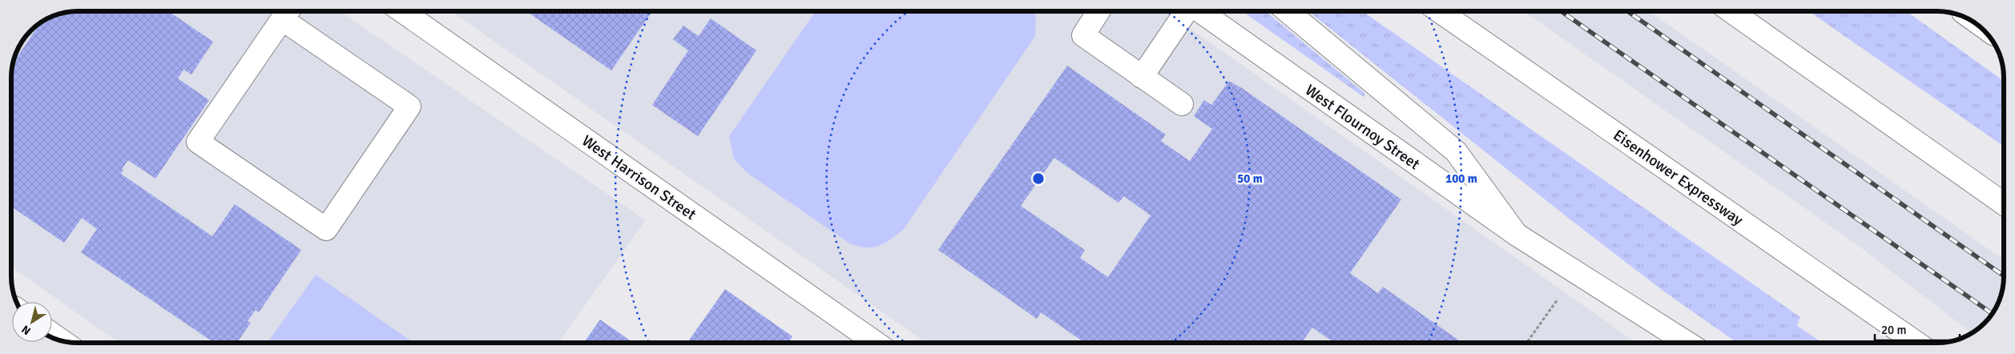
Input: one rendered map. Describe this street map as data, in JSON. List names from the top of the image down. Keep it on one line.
{"streets":{"main road":["West Flournoy Street","West Harrison Street","Eisenhower Expressway"]},"scale_bar":"20 m","north":"bottom left","rings":["50 m","100 m"]}
